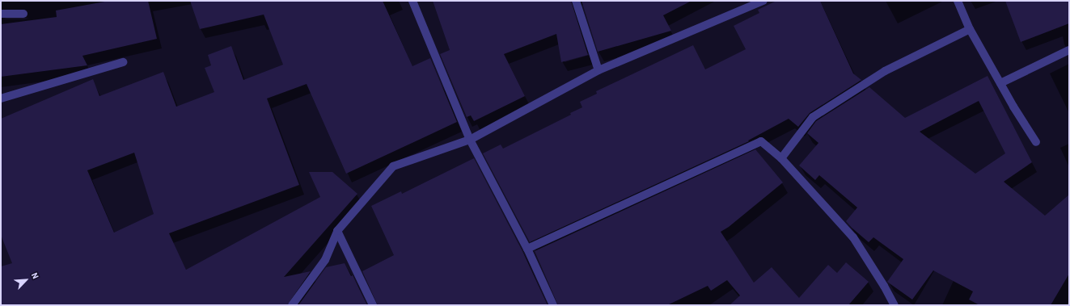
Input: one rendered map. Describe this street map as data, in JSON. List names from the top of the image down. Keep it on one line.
{"north":"top right"}
